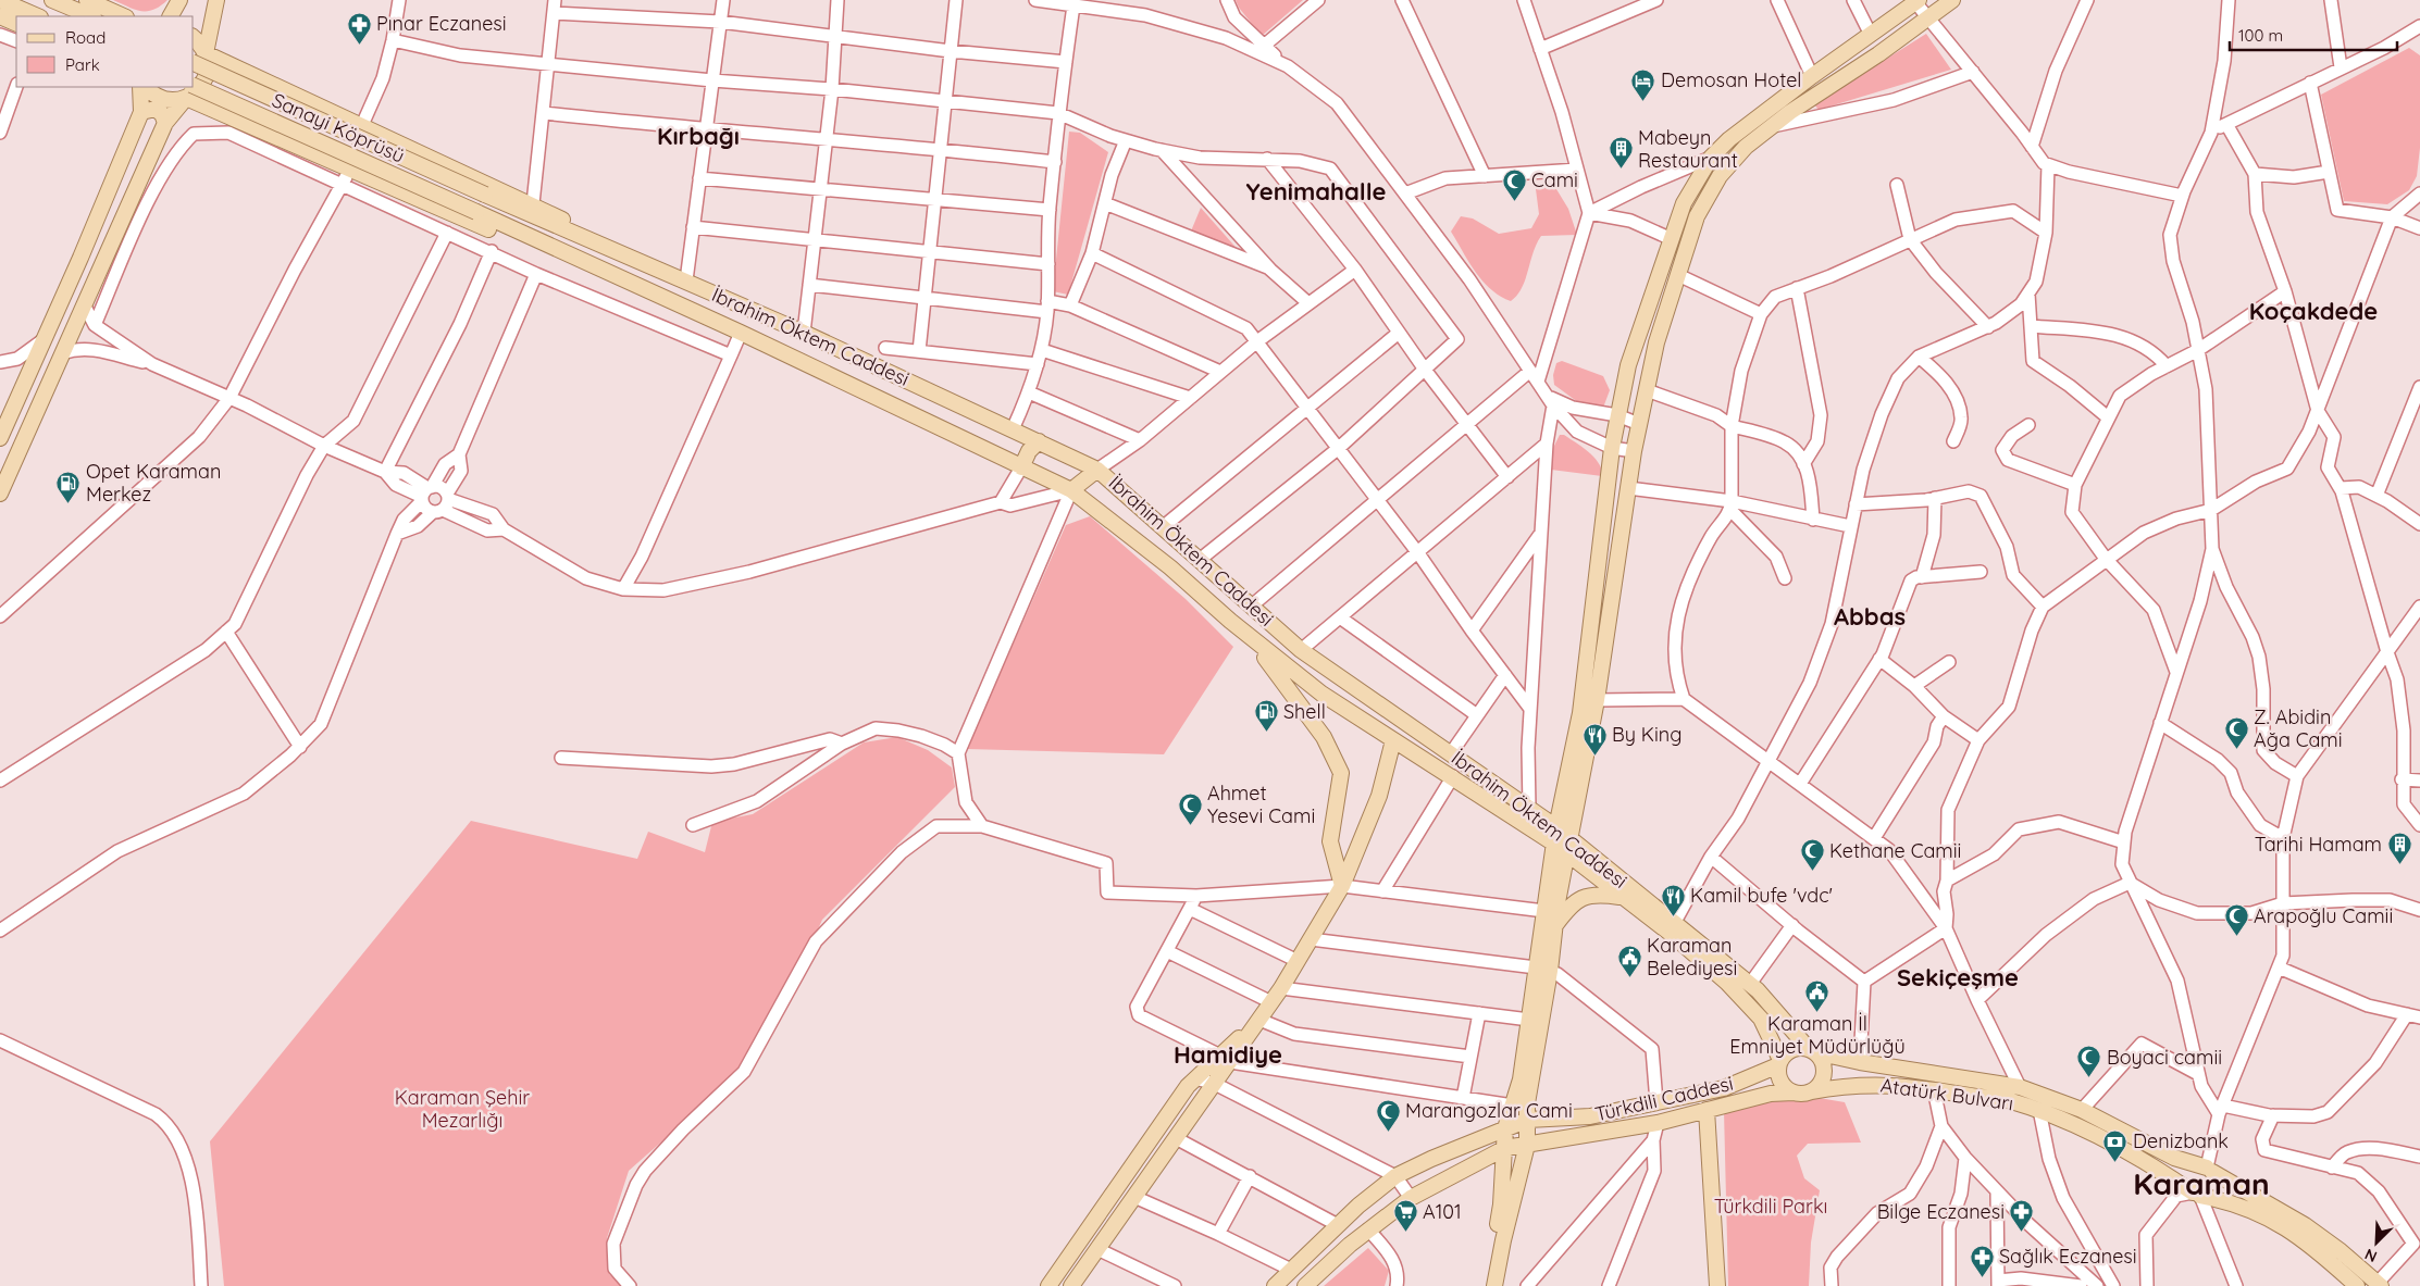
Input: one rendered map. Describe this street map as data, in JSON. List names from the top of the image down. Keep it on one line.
{"streets":{"main road":["Sanayi Köprüsü","İbrahim Öktem Caddesi","Atatürk Bulvarı","Türkdili Caddesi"]},"crossings":[["Sanayi Köprüsü","İbrahim Öktem Caddesi"],["İbrahim Öktem Caddesi","Atatürk Bulvarı"],["İbrahim Öktem Caddesi","Türkdili Caddesi"],["Atatürk Bulvarı","Türkdili Caddesi"]],"districts":["Kırbağı","Yenimahalle","Koçakdede","Abbas","Sekiçeşme","Hamidiye","Karaman"],"parks":["Karaman Şehir Mezarlığı","Türkdili Parkı"],"places":{"pharmacy":["Pınar Eczanesi","Bilge Eczanesi","Sağlık Eczanesi"],"hotel":["Demosan Hotel"],"building":["Mabeyn Restaurant","Tarihi Hamam"],"mosque":["Cami","Z. Abidin Ağa Cami","Ahmet Yesevi Cami","Kethane Camii","Arapoğlu Camii","Boyaci camii","Marangozlar Cami"],"fuel station":["Opet Karaman Merkez","Shell"],"restaurant":["By King","Kamil bufe 'vdc'"],"public building":["Karaman Belediyesi","Karaman İl Emniyet Müdürlüğü"],"bank":["Denizbank"],"supermarket":["A101"]},"legend":["Road","Park"],"scale_bar":"100 m","north":"bottom left"}
